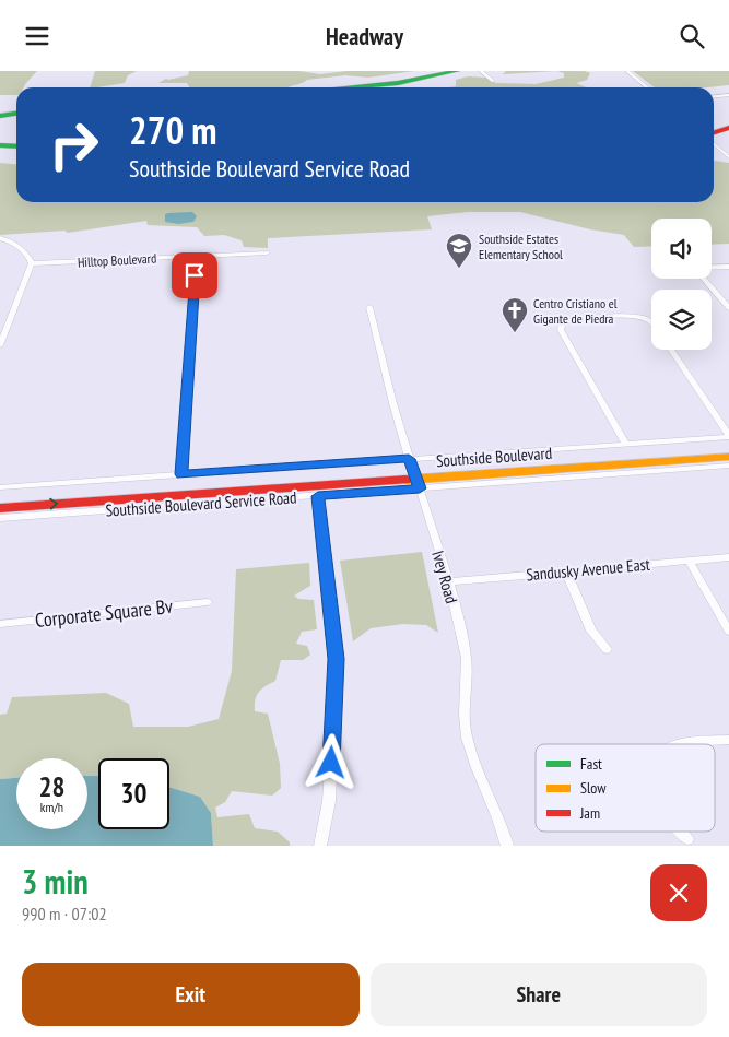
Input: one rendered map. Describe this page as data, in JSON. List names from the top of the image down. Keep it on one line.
{"streets":{"main road":["Southside Boulevard"],"street":["Hilltop Boulevard","Southside Boulevard Service Road","Sandusky Avenue East","Ivey Road","Corporate Square Bv"]},"crossings":[["Southside Boulevard","Southside Boulevard Service Road"],["Southside Boulevard","Ivey Road"],["Southside Boulevard Service Road","Ivey Road"],["Sandusky Avenue East","Ivey Road"]],"places":{"school or university":["Southside Estates Elementary School"],"church":["Centro Cristiano el Gigante de Piedra"]},"legend":["Fast","Slow","Jam"],"page":{"header":"Headway","turn":["270 m","Southside Boulevard Service Road"],"speed":"28 km/h","limit":"30","heading":["3 min","990 m · 07:02"],"buttons":["Exit","Share"]}}
